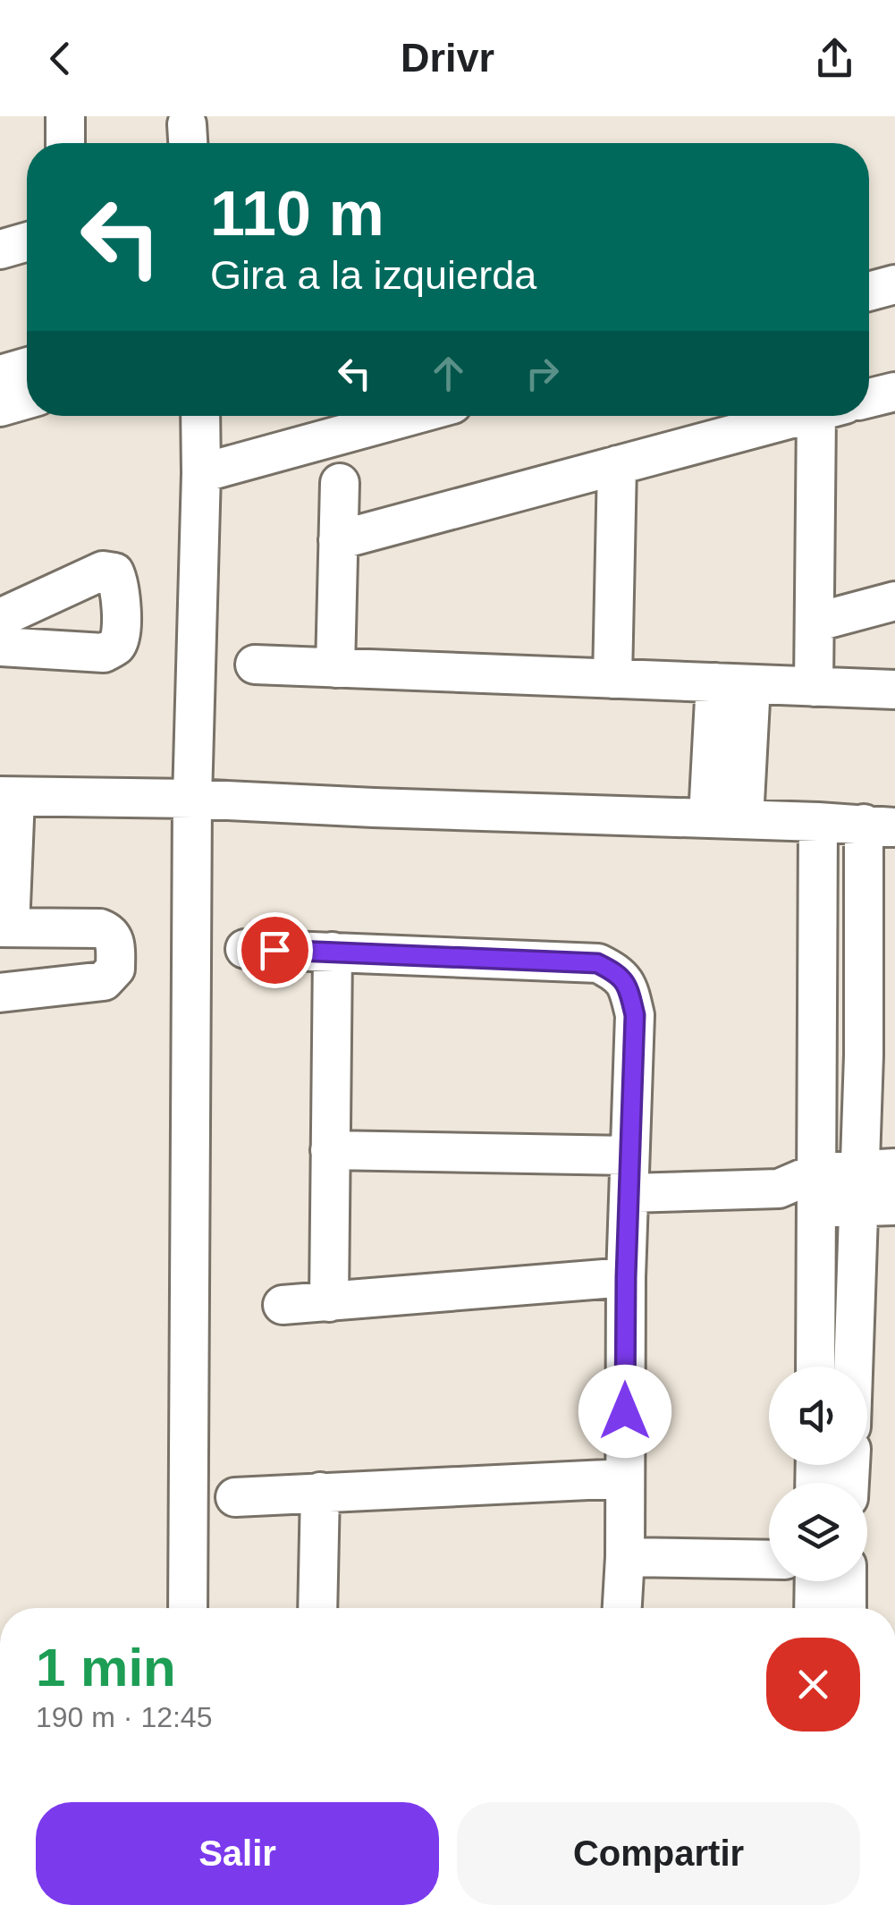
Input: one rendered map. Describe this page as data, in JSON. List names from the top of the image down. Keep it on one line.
{"page":{"header":"Drivr","turn":["110 m","Gira a la izquierda"],"heading":["1 min","190 m · 12:45"],"buttons":["Salir","Compartir"]}}
